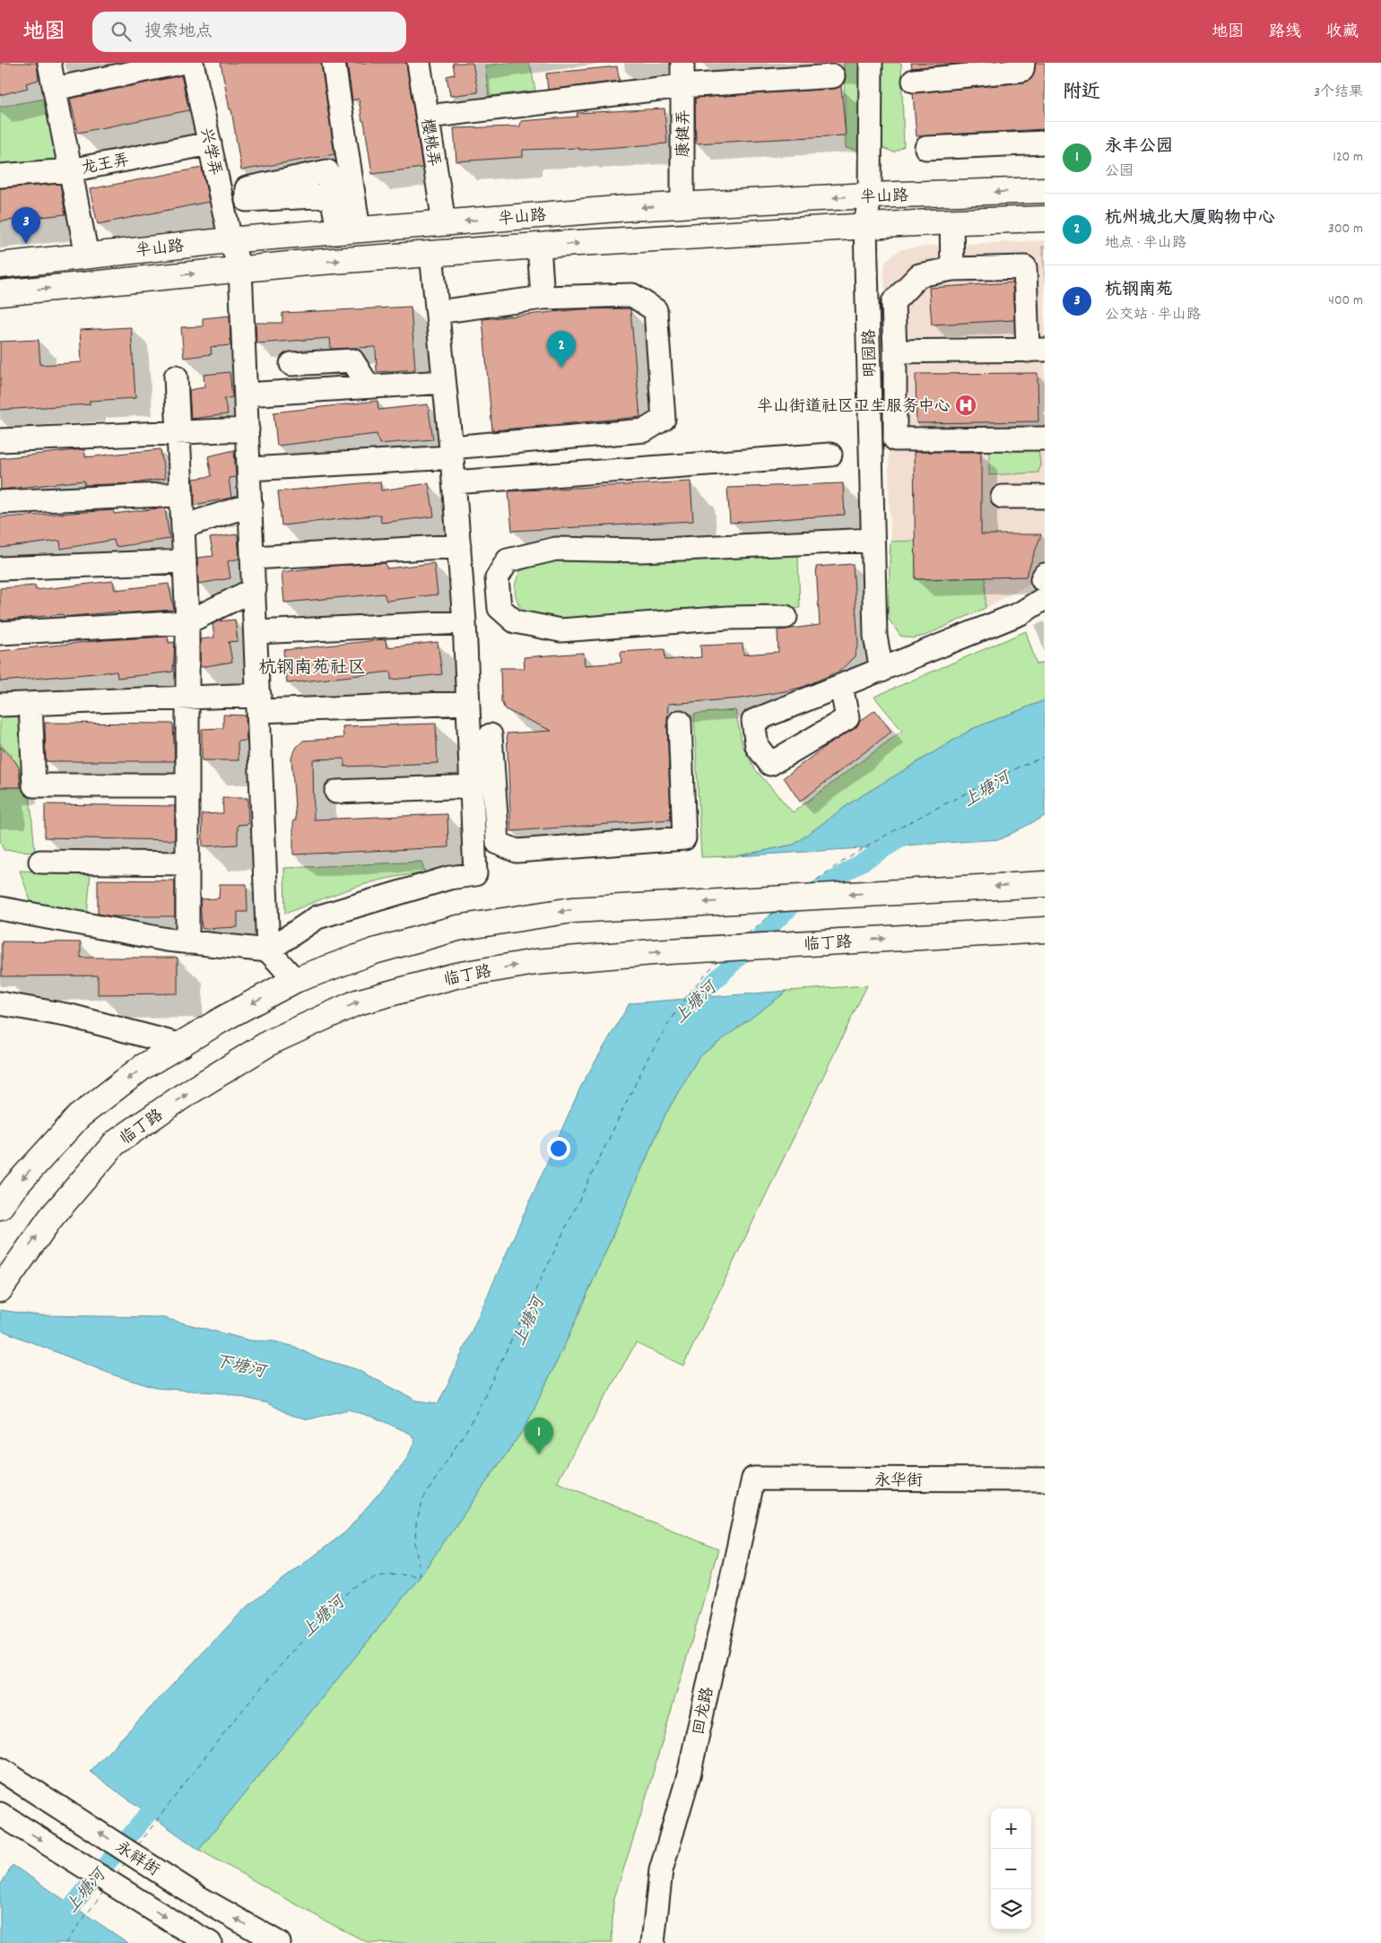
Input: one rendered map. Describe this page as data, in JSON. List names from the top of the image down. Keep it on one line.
{"streets":{"main road":["半山路","临丁路"],"street":["康健弄","樱桃弄","兴学弄","龙王弄","明园路","永华街","回龙路","永祥街"]},"crossings":[["康健弄","半山路"],["樱桃弄","半山路"],["兴学弄","龙王弄"],["兴学弄","半山路"],["半山路","明园路"],["永华街","回龙路"]],"districts":["杭钢南苑社区"],"water":["上塘河","下塘河"],"places":{"hospital":["半山街道社区卫生服务中心"]},"page":{"header":"地图","search":"搜索地点","nav":["地图","路线","收藏"],"heading":["附近","3个结果"],"list":[{"mark":"1","name":"永丰公园","note":"公园","value":"120 m"},{"mark":"2","name":"杭州城北大厦购物中心","note":"地点 · 半山路","value":"300 m"},{"mark":"3","name":"杭钢南苑","note":"公交站 · 半山路","value":"400 m"}],"pins":["3","2","1"],"map_buttons":["+","−"]}}
